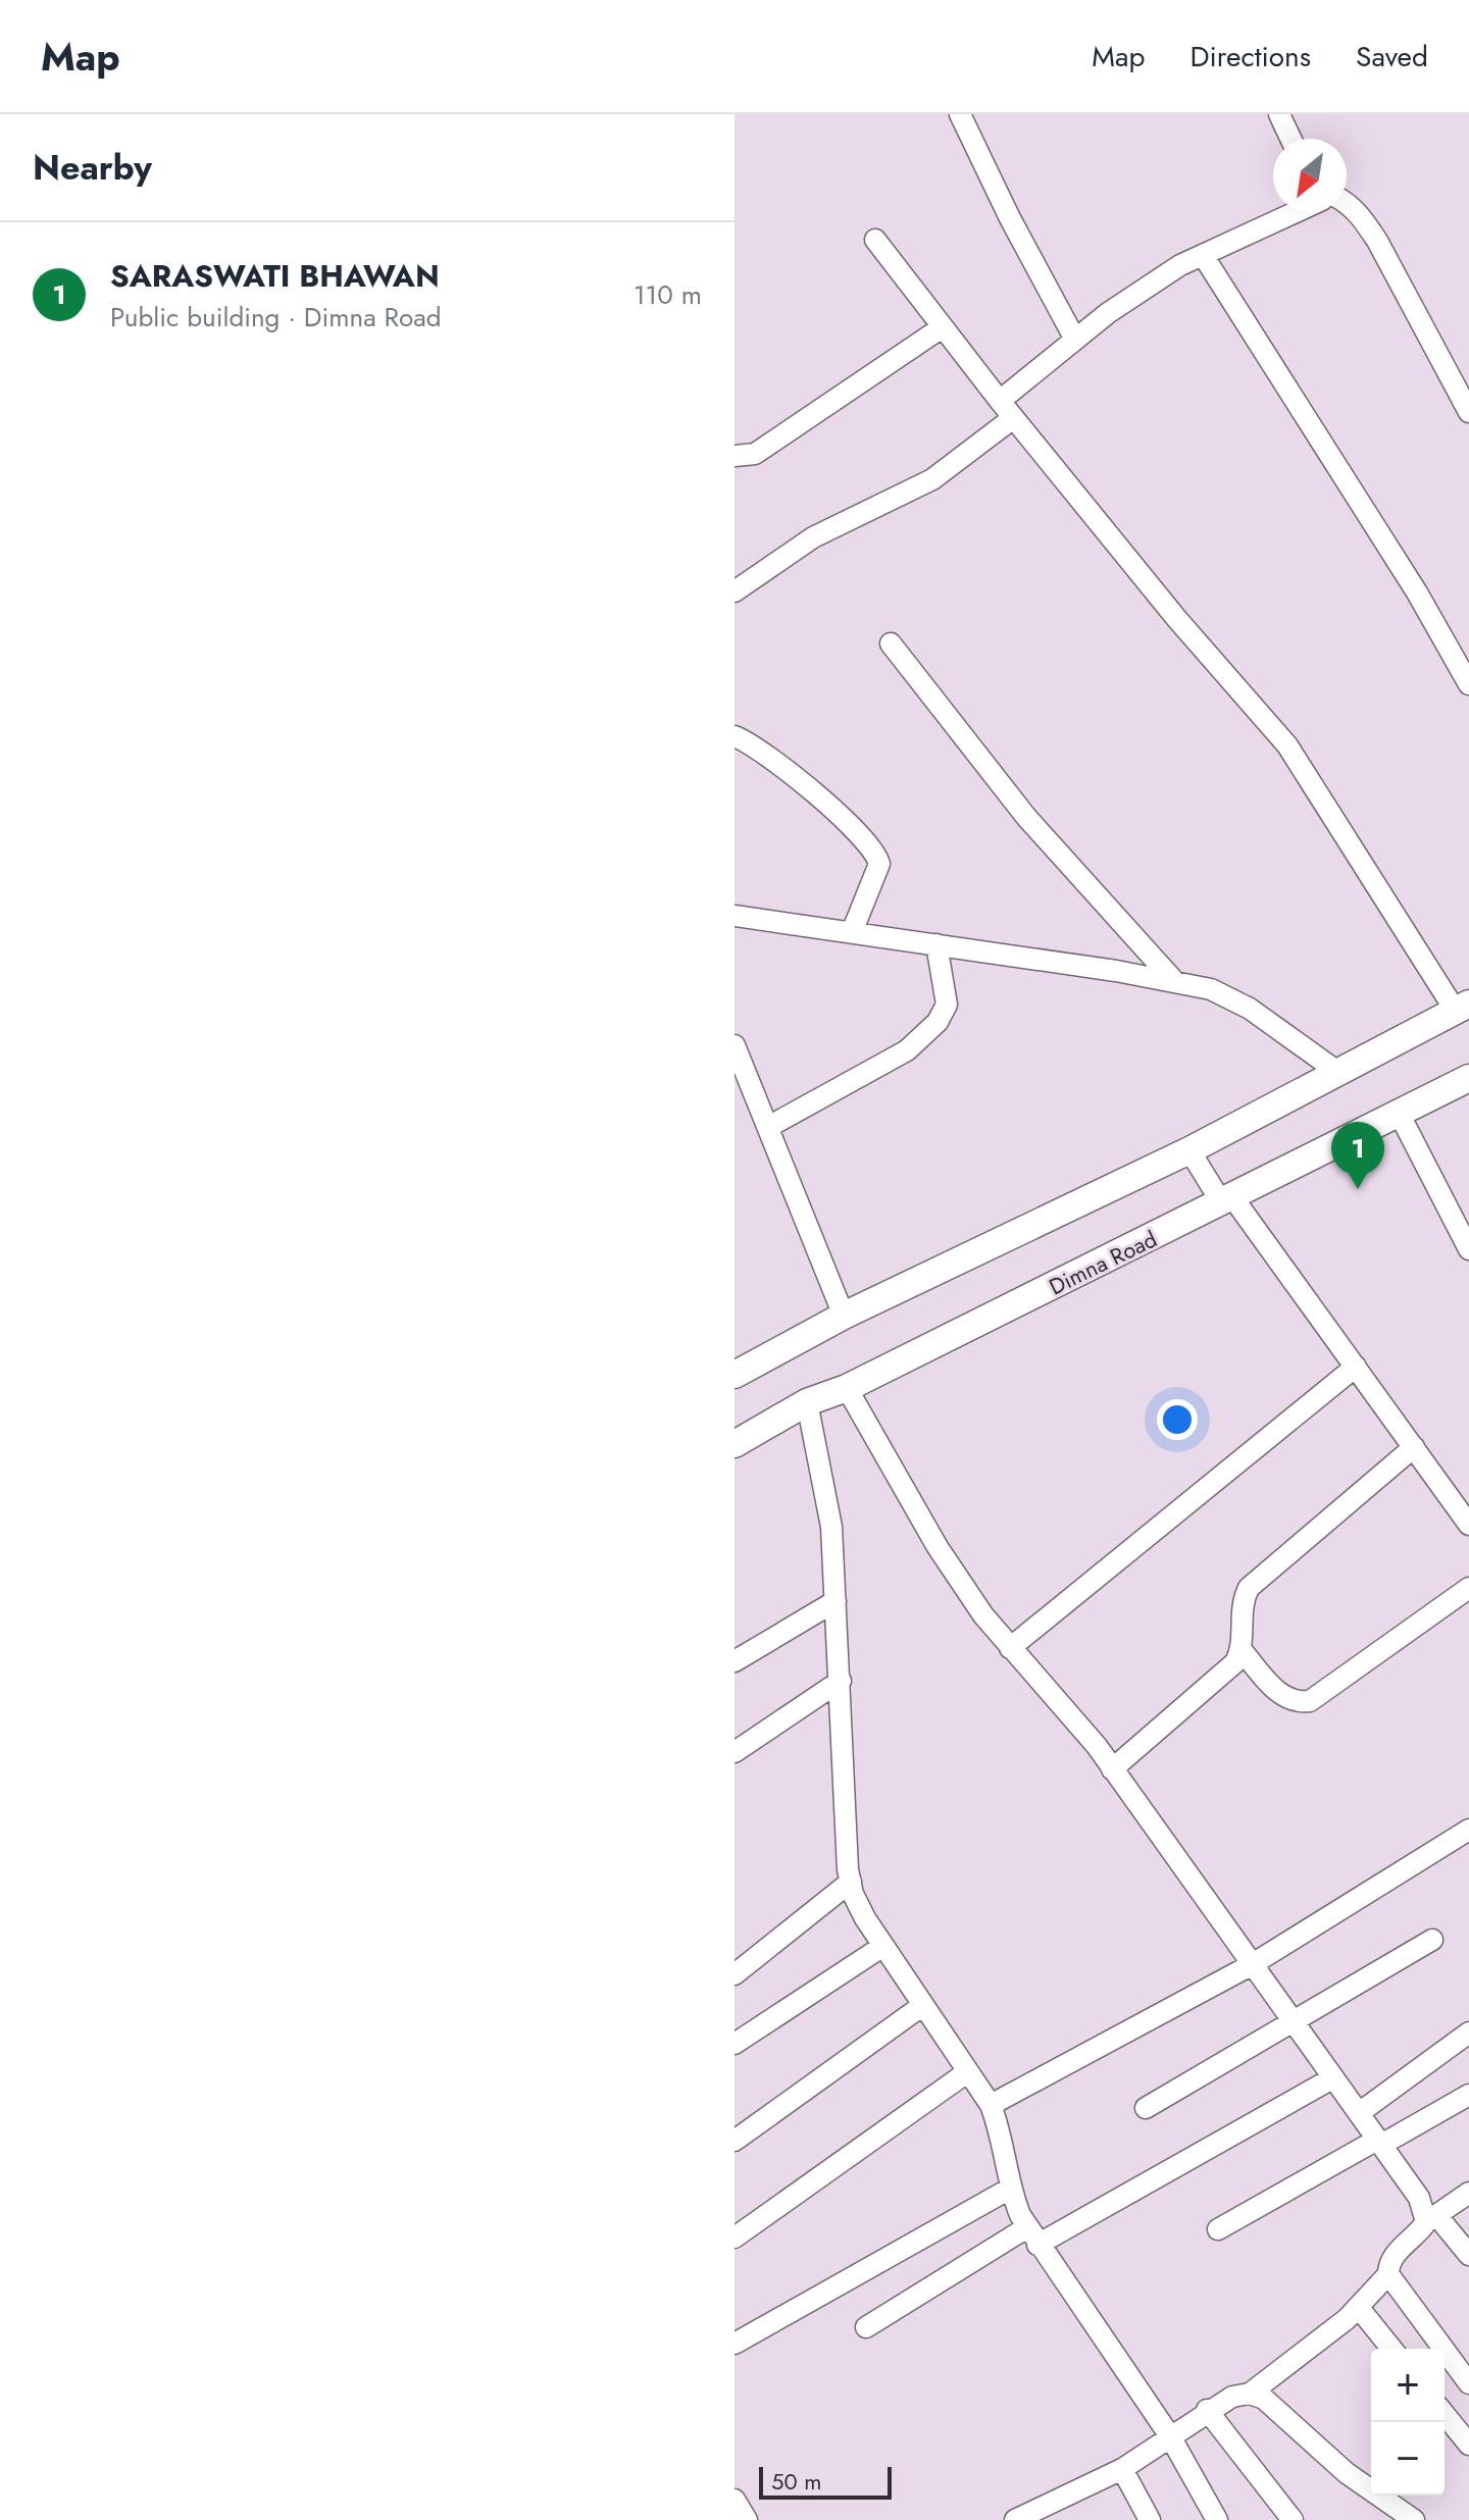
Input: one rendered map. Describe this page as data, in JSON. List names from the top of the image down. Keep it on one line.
{"streets":{"street":["Dimna Road"]},"scale_bar":"50 m","north":"bottom left","page":{"header":"Map","nav":["Map","Directions","Saved"],"heading":"Nearby","list":[{"mark":"1","name":"SARASWATI BHAWAN","note":"Public building · Dimna Road","value":"110 m"}],"pins":"1","map_buttons":["+","−"],"scale":"50 m"}}
